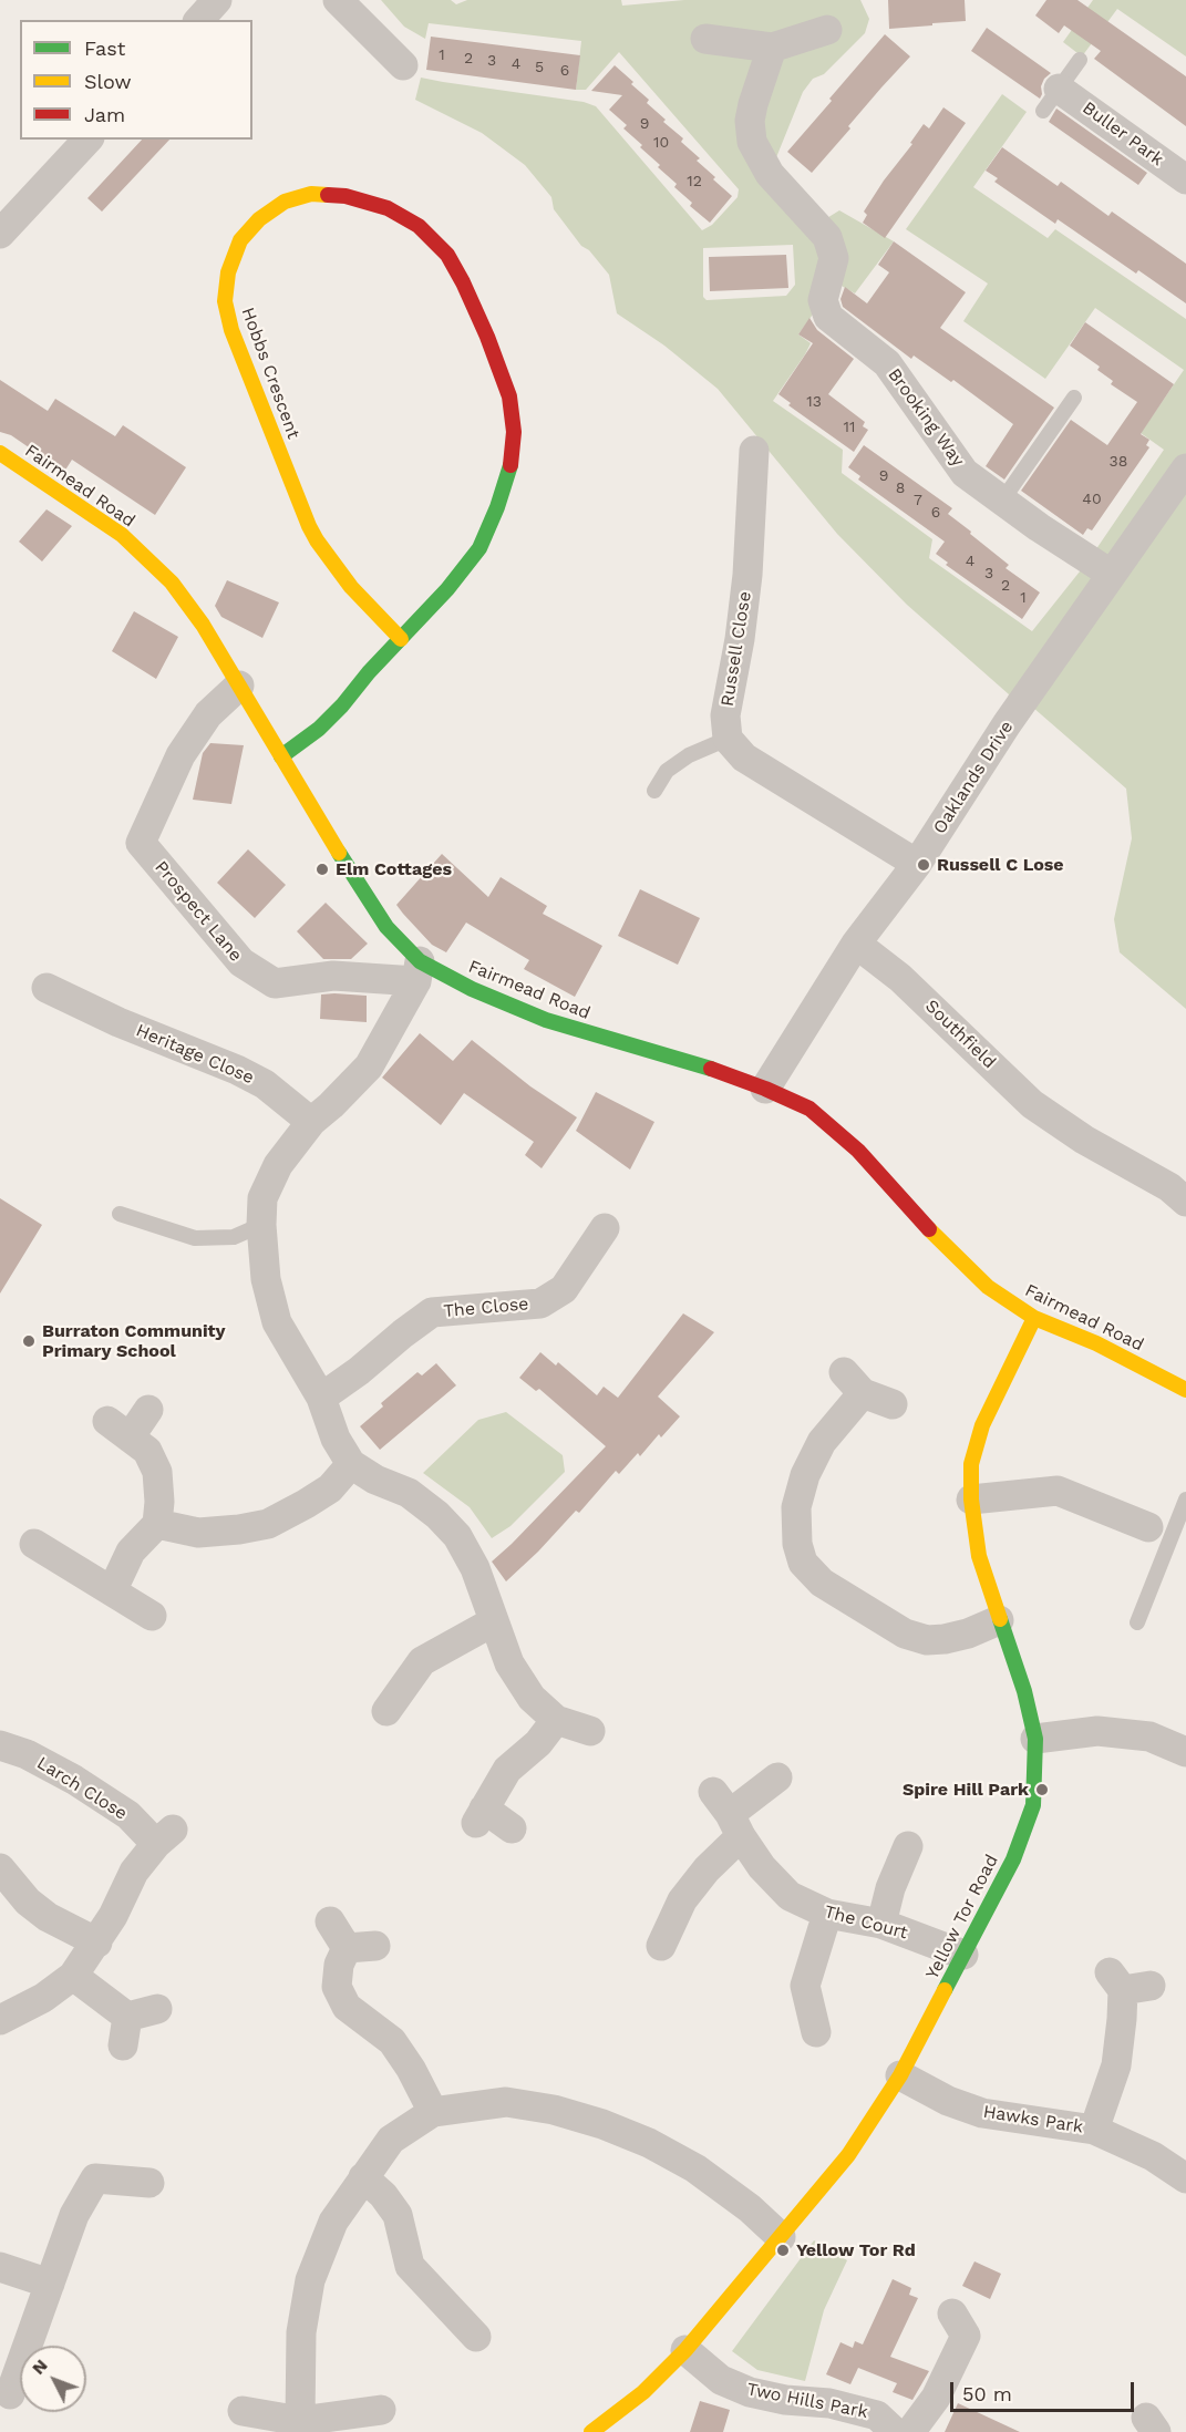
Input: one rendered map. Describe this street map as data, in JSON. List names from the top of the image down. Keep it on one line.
{"streets":{"street":["Buller Park","Hobbs Crescent","Brooking Way","Fairmead Road","Russell Close","Oaklands Drive","Prospect Lane","Southfield","Heritage Close","The Close","Larch Close","Yellow Tor Road","The Court","Hawks Park","Two Hills Park"]},"crossings":[["Hobbs Crescent","Fairmead Road"],["Brooking Way","Oaklands Drive"],["Fairmead Road","Oaklands Drive"],["Fairmead Road","Prospect Lane"],["Fairmead Road","Yellow Tor Road"],["Oaklands Drive","Southfield"],["Yellow Tor Road","The Court"],["Yellow Tor Road","Hawks Park"],["Yellow Tor Road","Two Hills Park"]],"places":["Russell C Lose","Elm Cottages","Burraton Community Primary School","Spire Hill Park","Yellow Tor Rd"],"house_numbers":["1","2","3","4","5","6","9","10","12","13","11","38","9","8","40","7","6","4","3","2","1"],"legend":["Fast","Slow","Jam"],"scale_bar":"50 m","north":"top left"}
